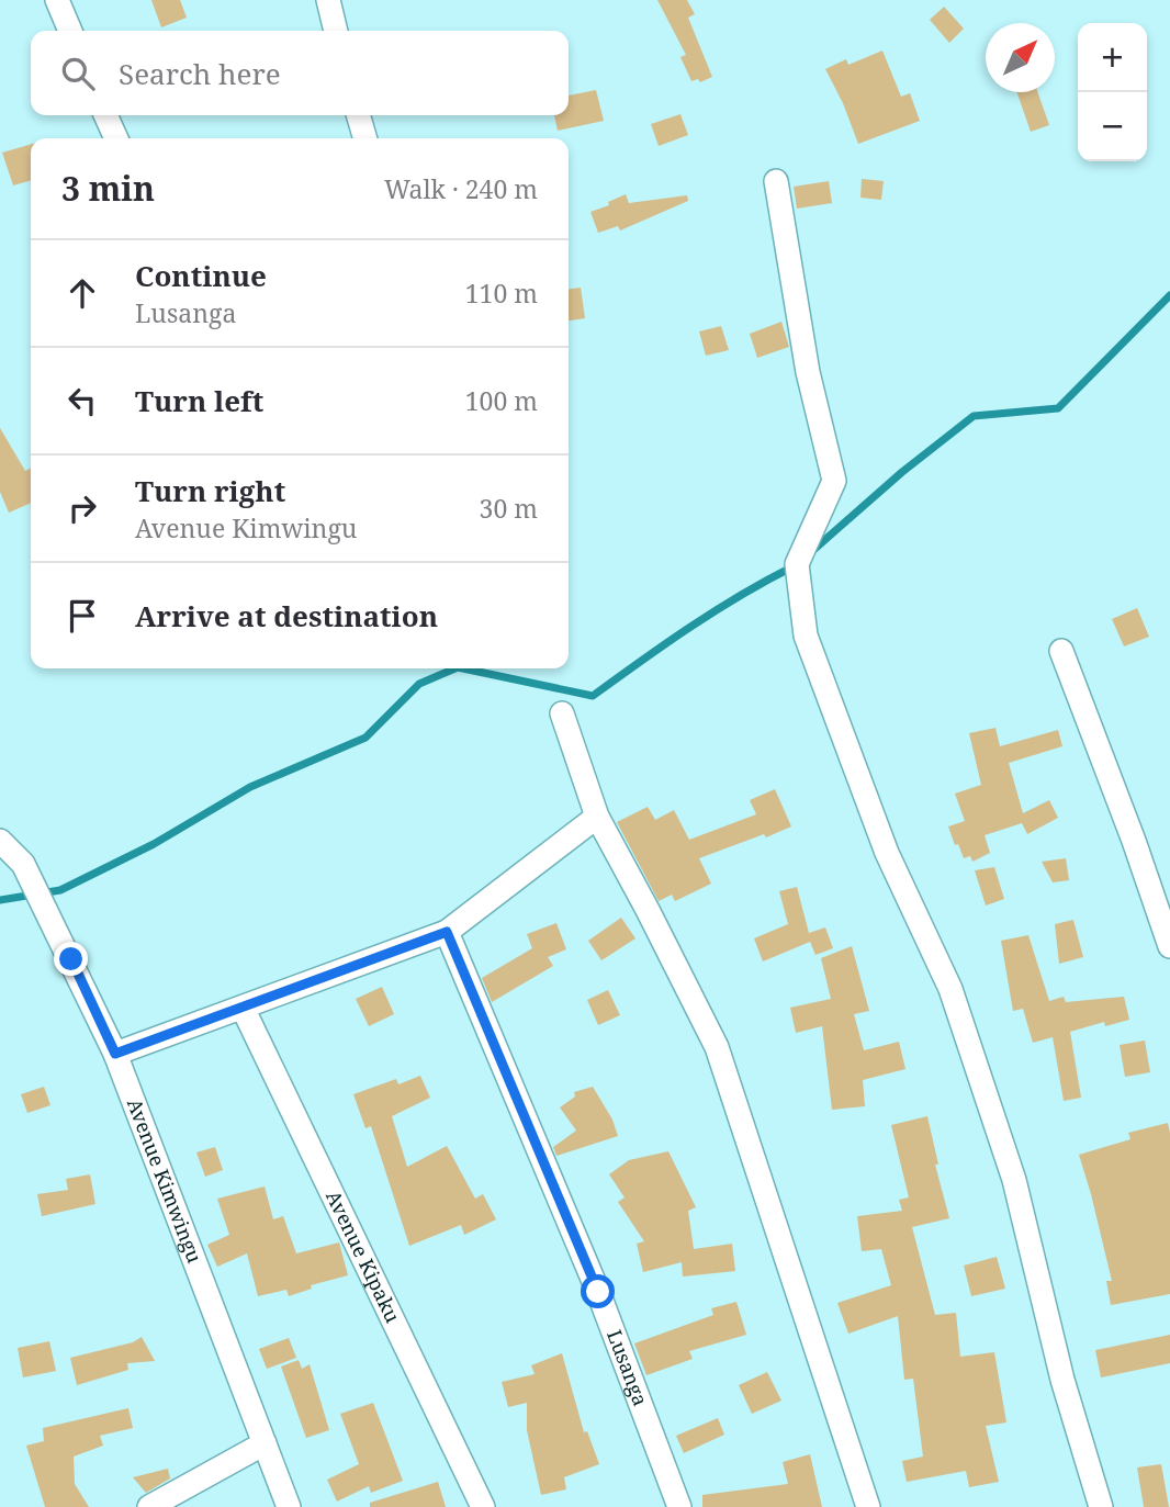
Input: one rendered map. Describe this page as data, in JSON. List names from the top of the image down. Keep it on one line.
{"streets":{"street":["Avenue Kimwingu","Avenue Kipaku","Lusanga"]},"north":"top right","page":{"map_buttons":["+","−"],"search":"Search here","heading":["3 min","Walk · 240 m"],"list":[["Continue","Lusanga","110 m"],["Turn left","100 m"],["Turn right","Avenue Kimwingu","30 m"],"Arrive at destination"]}}
